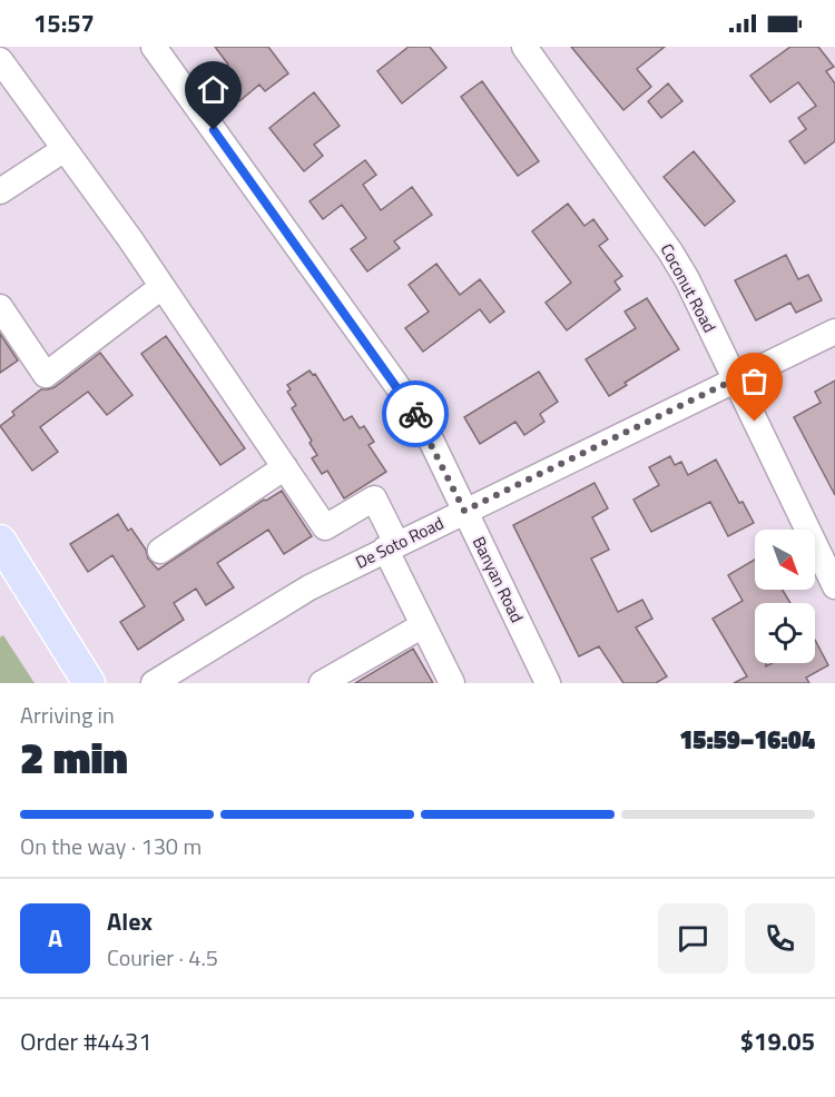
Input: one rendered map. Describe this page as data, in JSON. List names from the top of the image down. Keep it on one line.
{"streets":{"street":["Coconut Road","De Soto Road","Banyan Road"]},"crossings":[["Coconut Road","De Soto Road"],["De Soto Road","Banyan Road"]],"north":"bottom right","page":{"status":"15:57","heading":["2 min","Arriving in","15:59–16:04"],"panel":["Alex","Courier · 4.5","Order #4431","$19.05"],"bar":"On the way · 130 m","round":"A"}}
